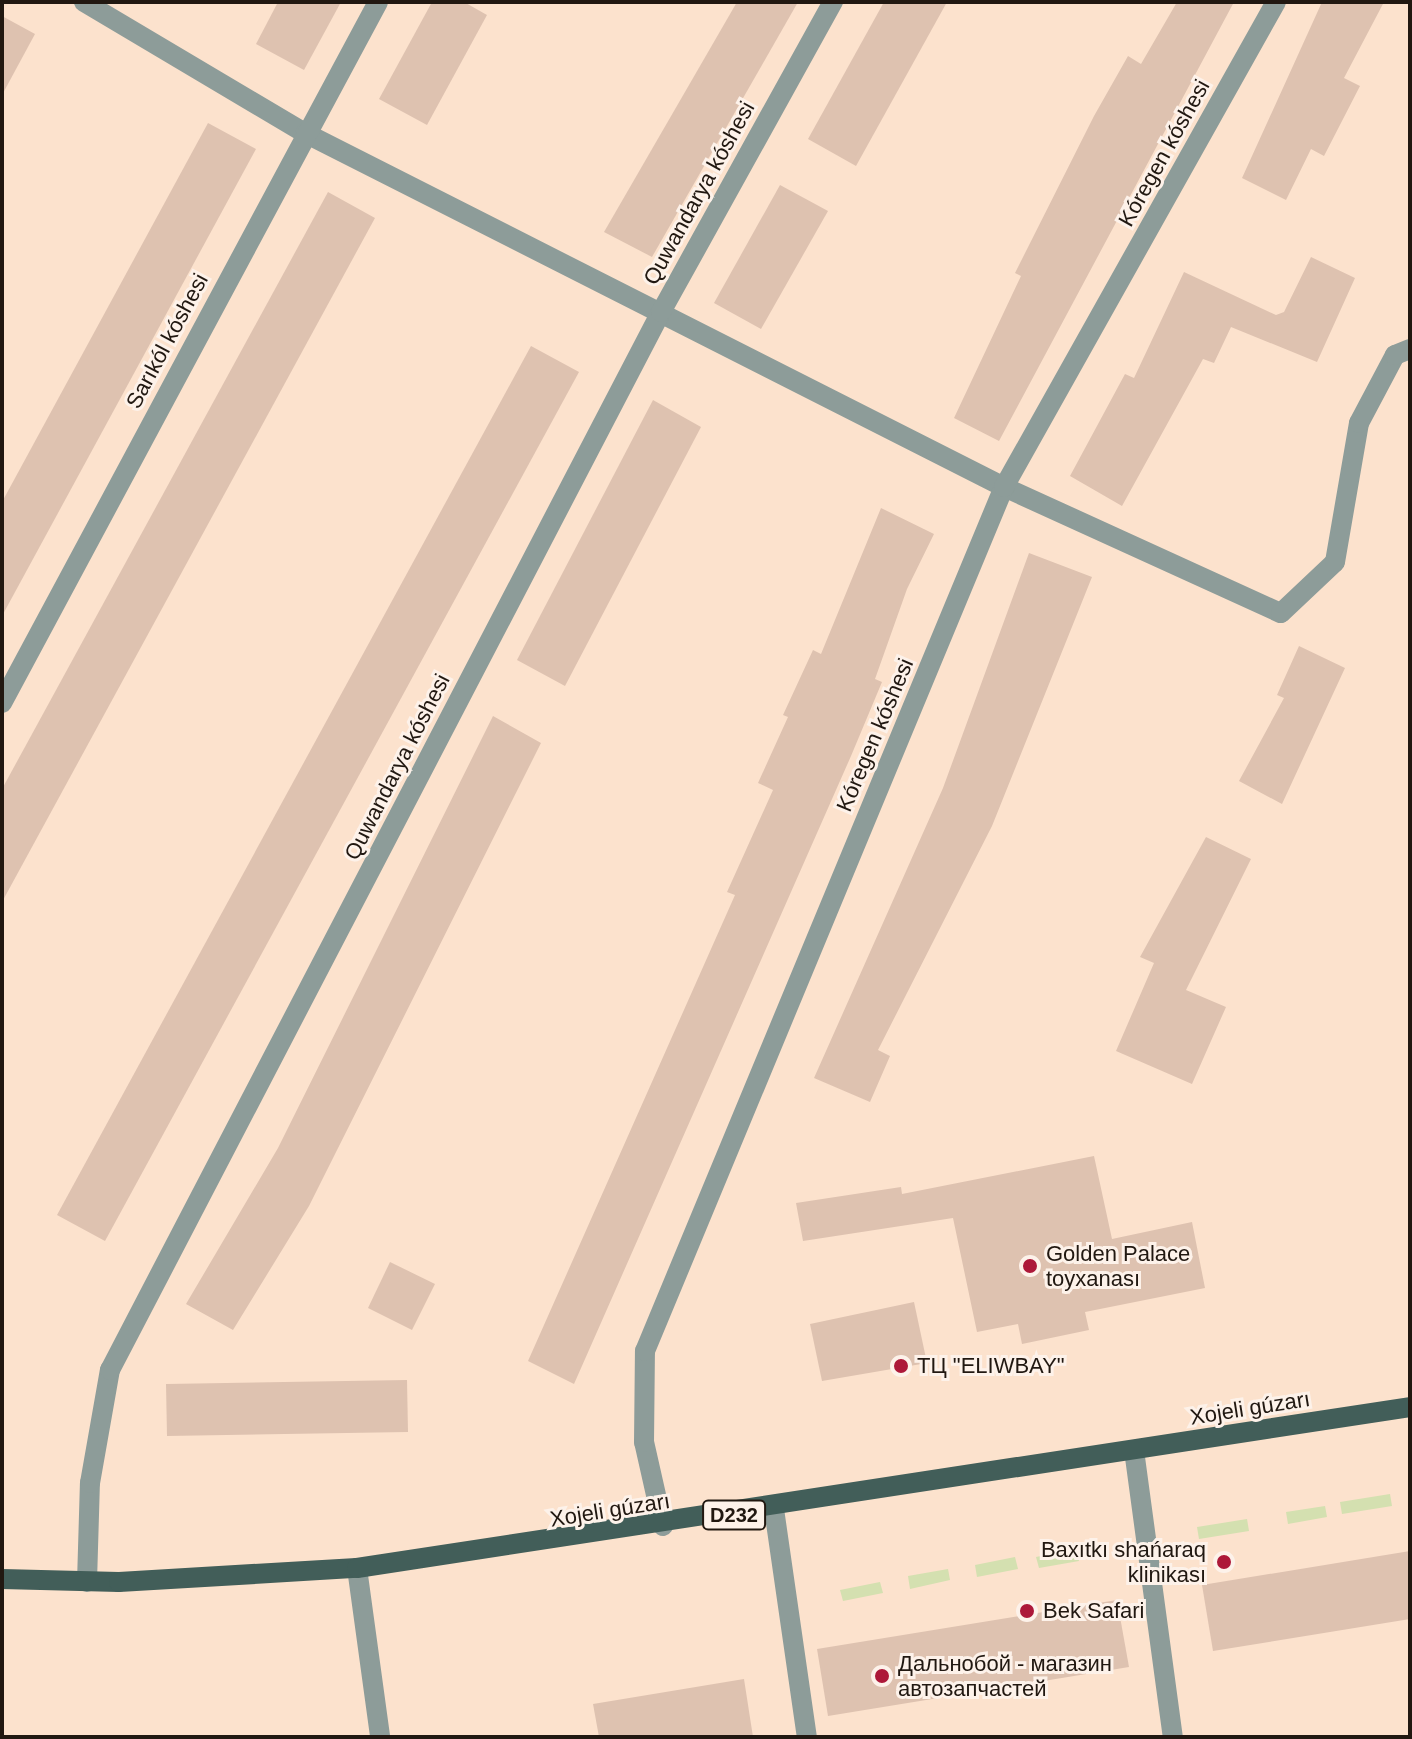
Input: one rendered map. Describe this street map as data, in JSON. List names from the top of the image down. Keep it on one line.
{"streets":{"main road":["Xojeli gúzarı","D232"],"street":["Kóregen kóshesi","Quwandarya kóshesi","Sarıkól kóshesi"]},"crossings":[["Kóregen kóshesi","Xojeli gúzarı"],["Quwandarya kóshesi","Xojeli gúzarı"]],"places":["Golden Palace toyxanası","ТЦ \"ELIWBAY\"","Baxıtkı shańaraq klinikası","Bek Safari","Дальнобой - магазин автозапчастей"]}
